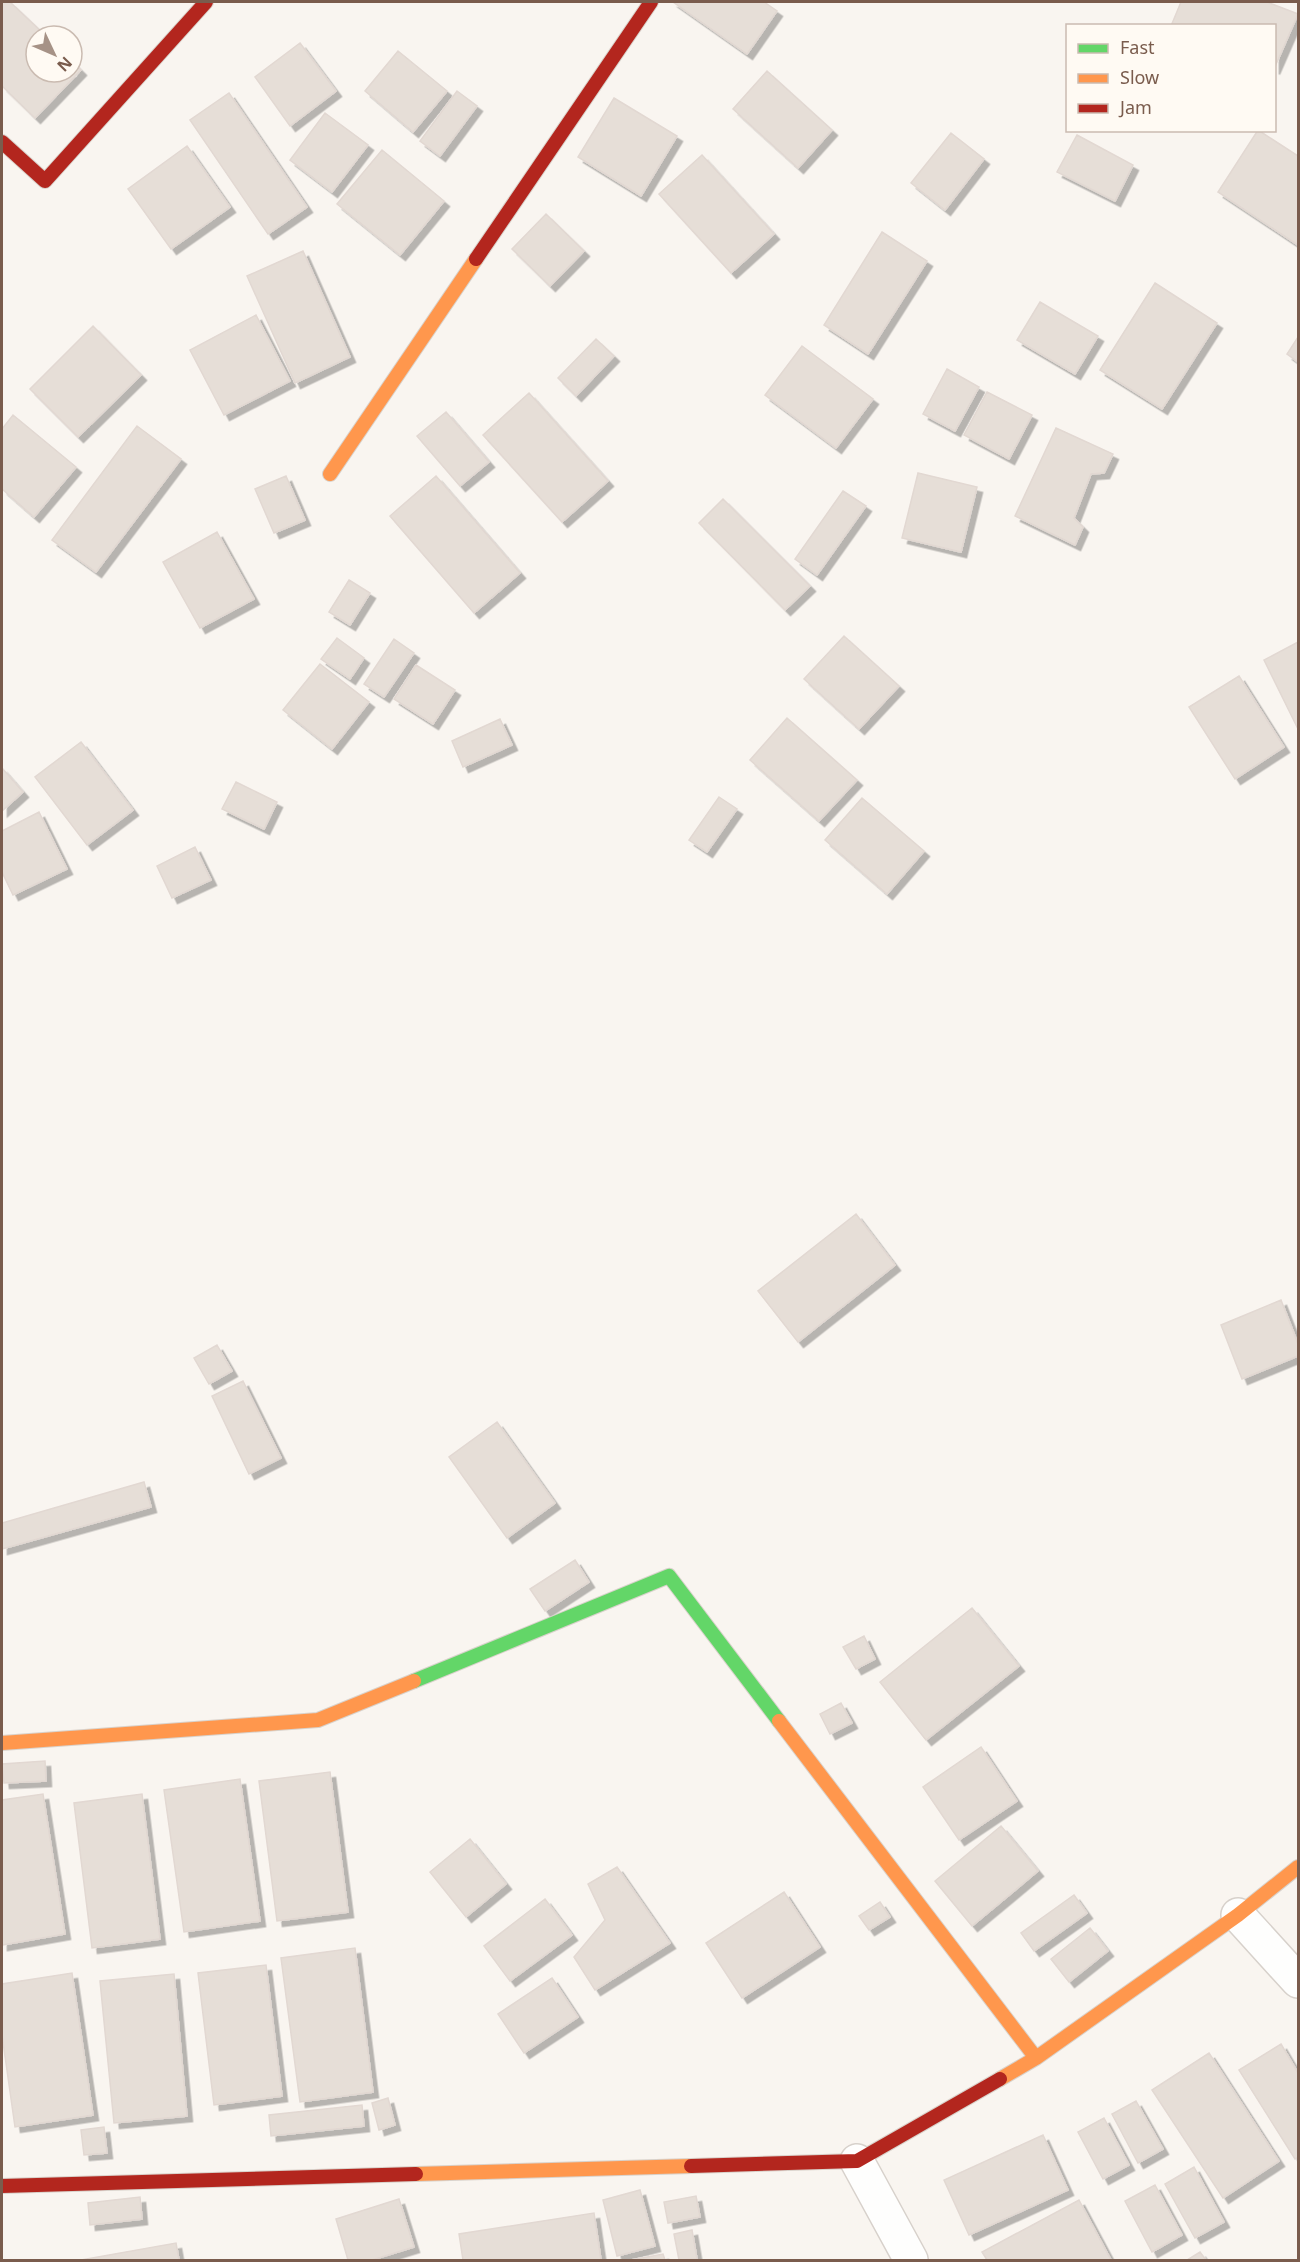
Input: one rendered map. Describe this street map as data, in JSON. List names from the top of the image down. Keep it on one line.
{"legend":["Fast","Slow","Jam"],"north":"bottom right"}
